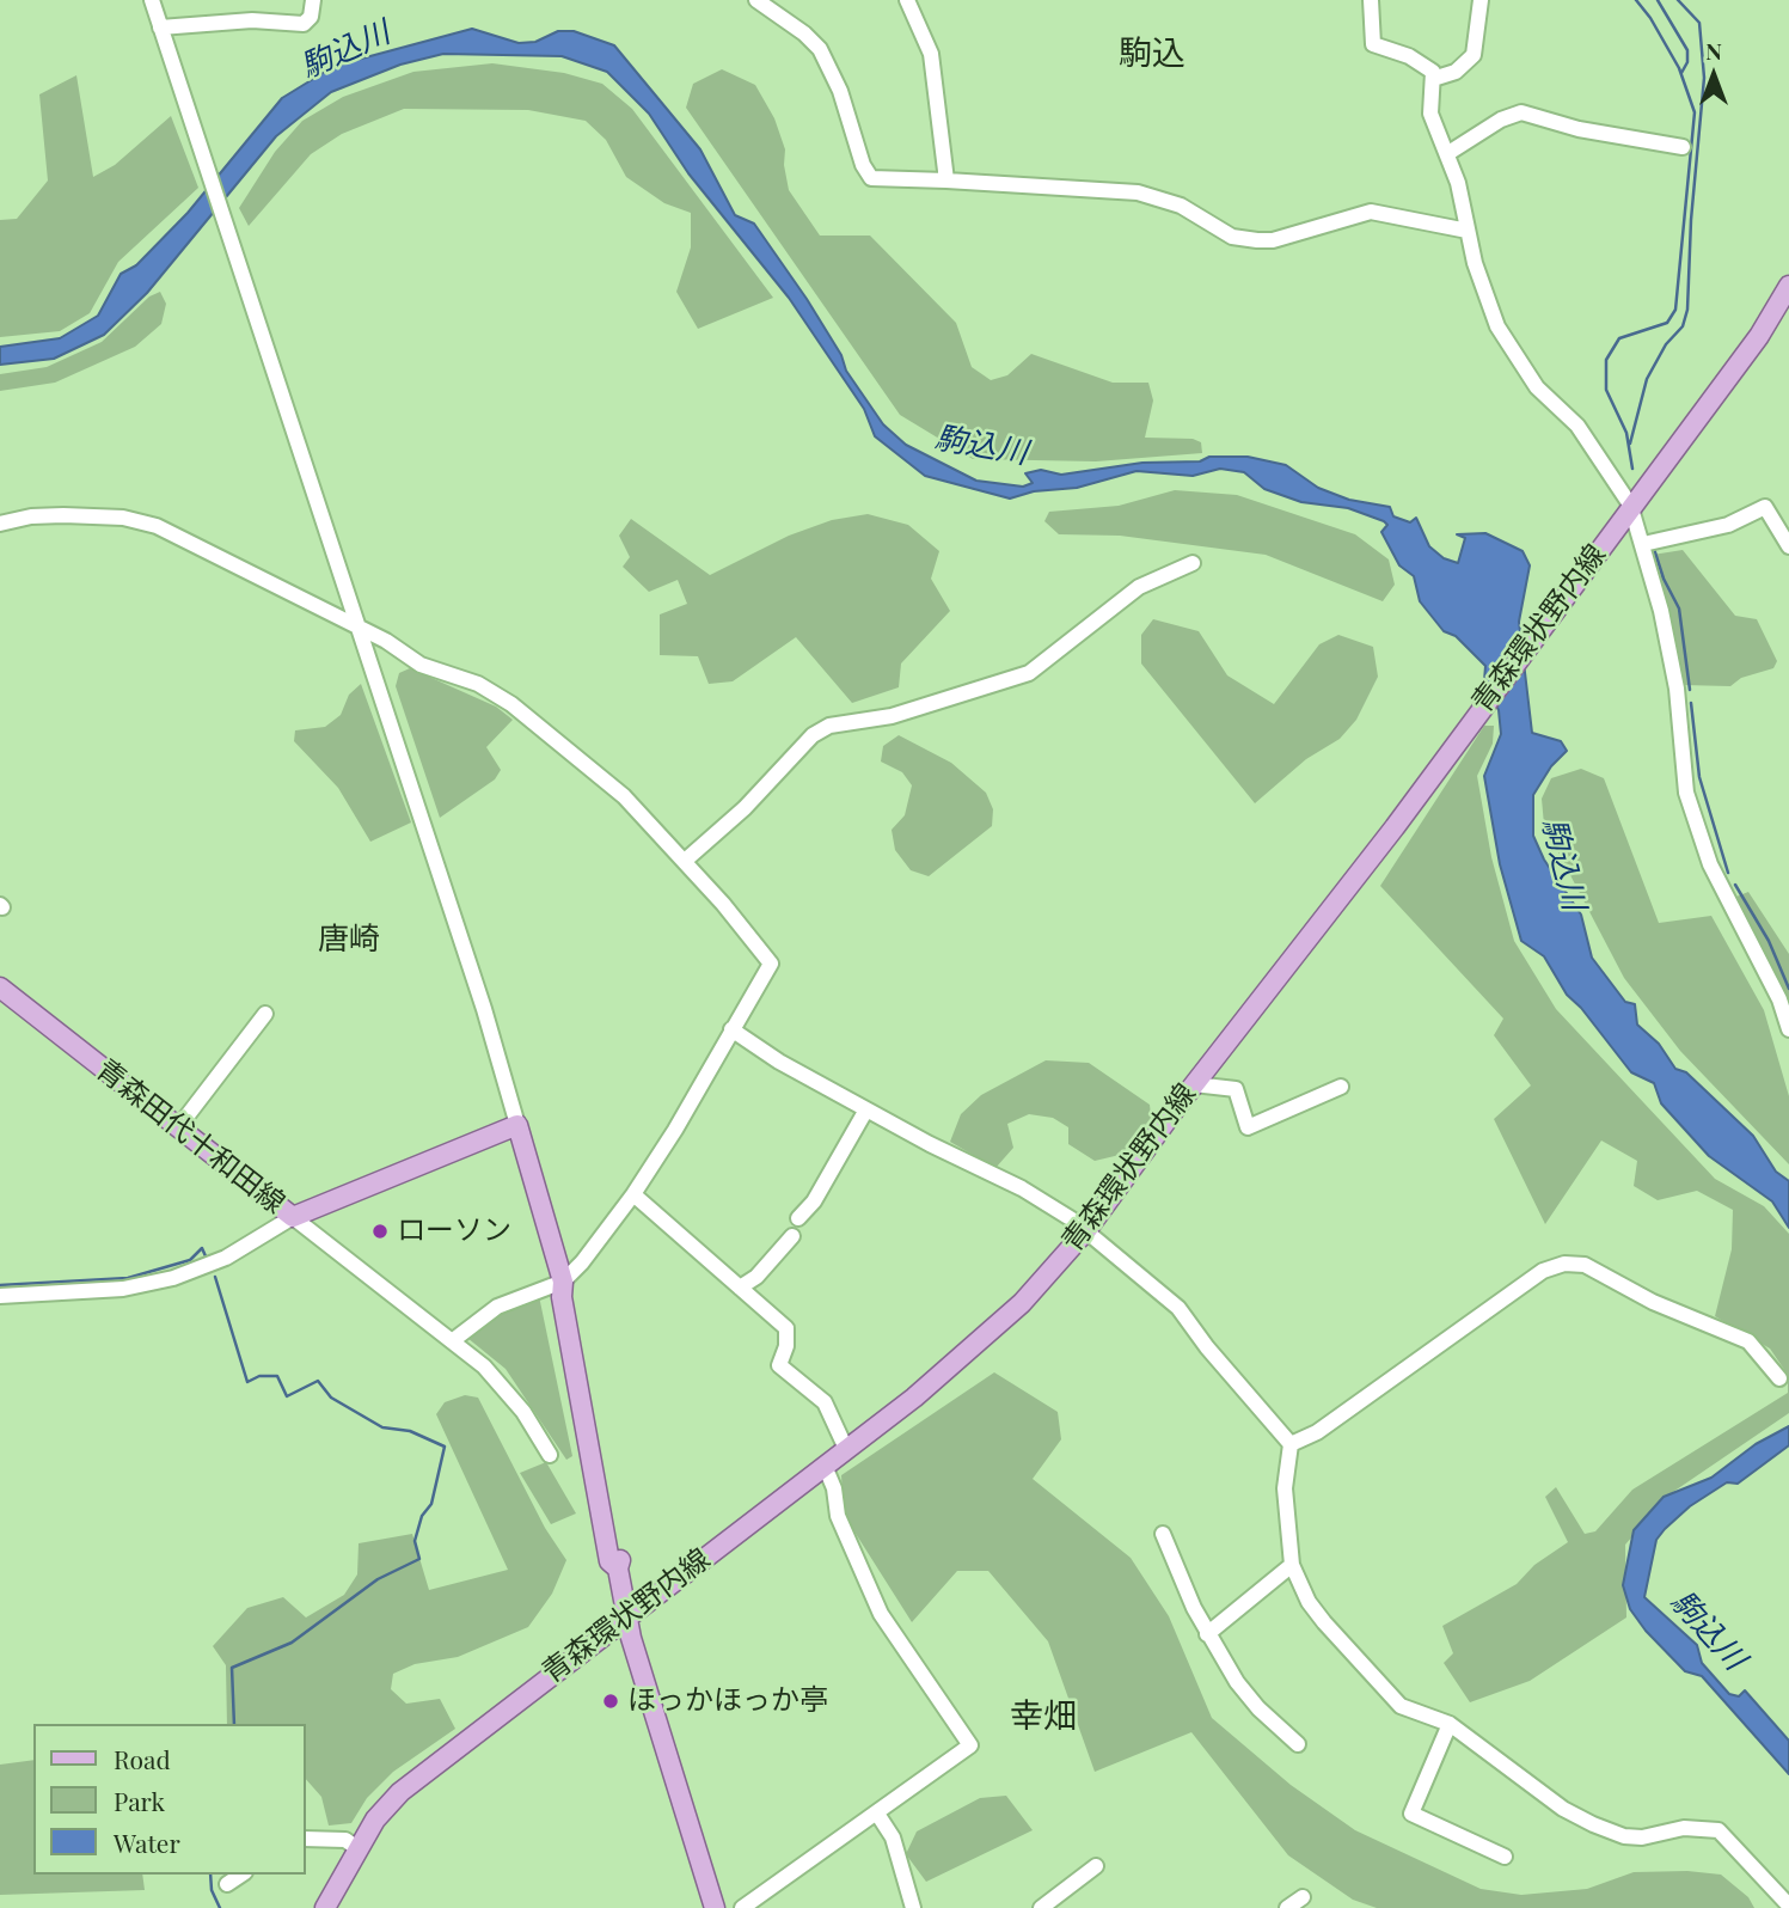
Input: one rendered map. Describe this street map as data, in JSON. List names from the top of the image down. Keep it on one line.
{"streets":{"main road":["青森環状野内線","青森田代十和田線"]},"districts":["駒込","唐崎","幸畑"],"water":["駒込川"],"places":["ローソン","ほっかほっか亭"],"legend":["Road","Park","Water"],"north":"top"}
